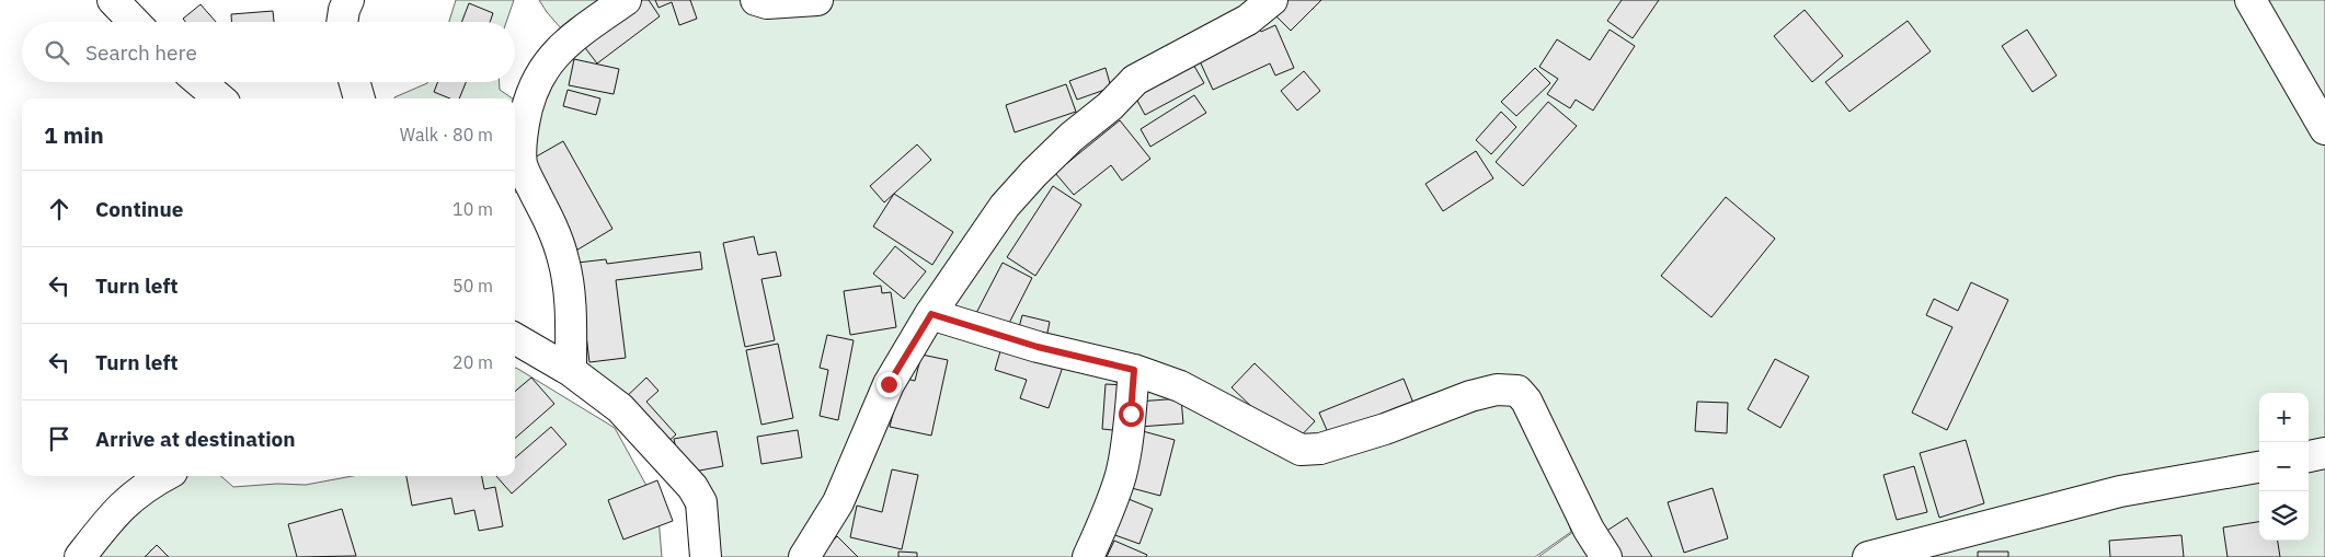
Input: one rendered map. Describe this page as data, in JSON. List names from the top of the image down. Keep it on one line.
{"page":{"search":"Search here","heading":["1 min","Walk · 80 m"],"list":[["Continue","10 m"],["Turn left","50 m"],["Turn left","20 m"],"Arrive at destination"],"map_buttons":["+","−"]}}
